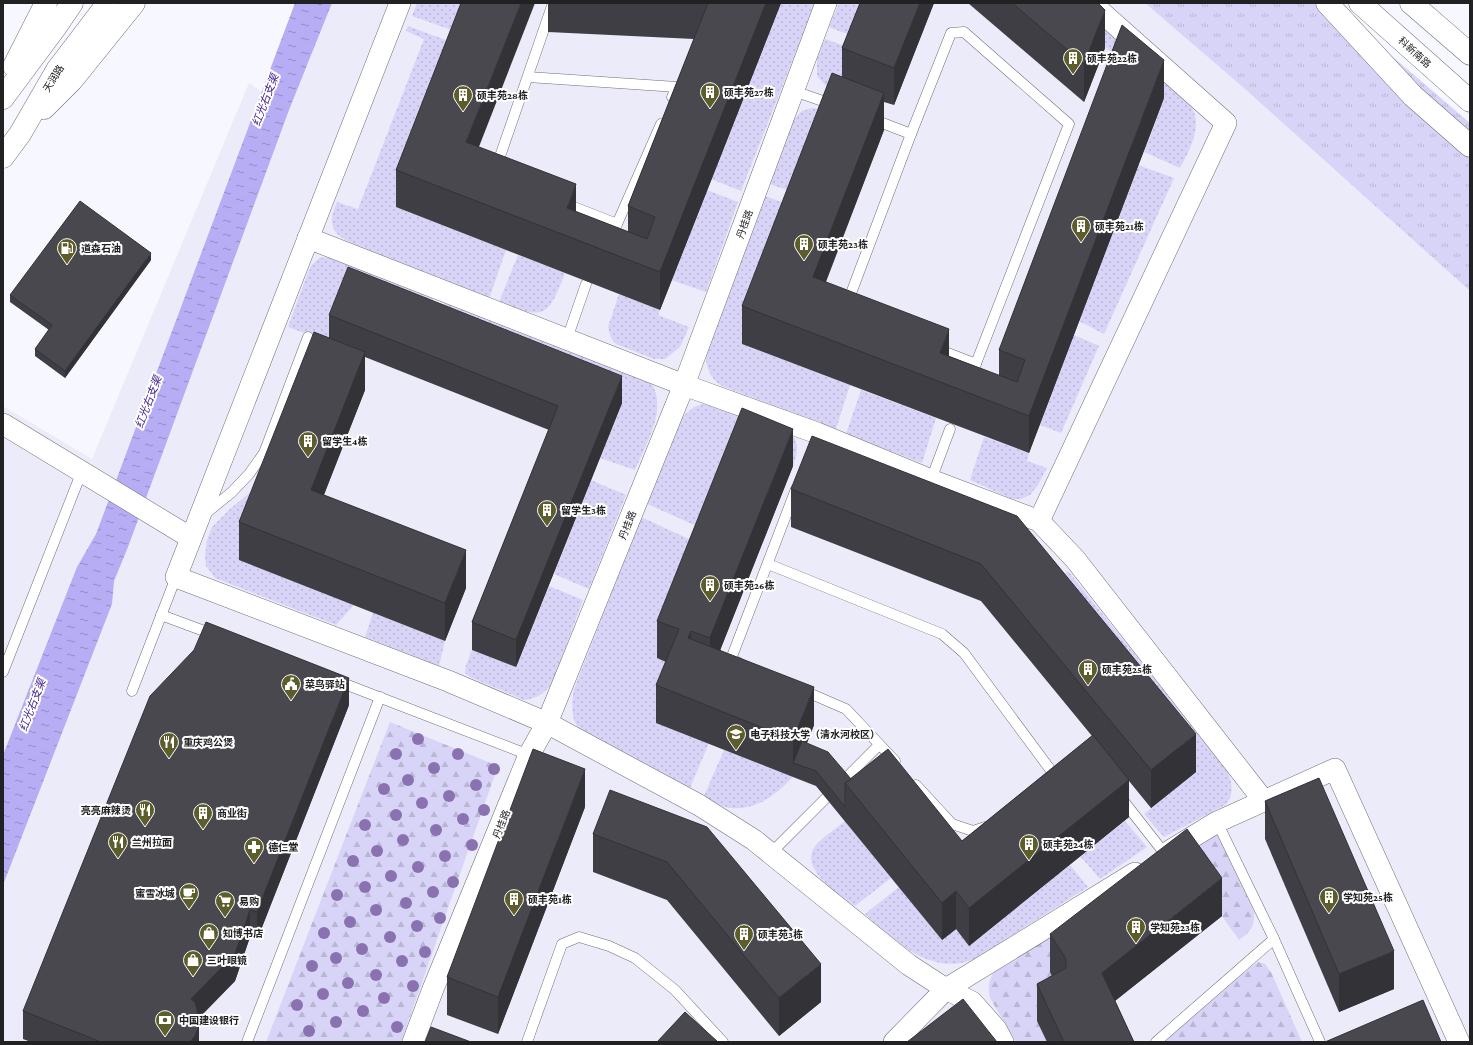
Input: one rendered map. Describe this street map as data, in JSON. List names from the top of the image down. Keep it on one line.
{"streets":{"main road":["科新南路","天润路"],"street":["丹桂路"]},"water":["红光右支渠"],"places":{"building":["硕丰苑22栋","硕丰苑27栋","硕丰苑28栋","硕丰苑21栋","硕丰苑23栋","留学生4栋","留学生3栋","硕丰苑26栋","硕丰苑25栋","商业街","硕丰苑24栋","学知苑25栋","硕丰苑1栋","学知苑23栋","硕丰苑3栋"],"fuel station":["道森石油"],"public building":["菜鸟驿站"],"school or university":["电子科技大学（清水河校区）"],"restaurant":["重庆鸡公煲","亮亮麻辣烫","兰州拉面"],"pharmacy":["德仁堂"],"cafe":["蜜雪冰城"],"supermarket":["易购"],"shop":["知博书店","三叶眼镜"],"bank":["中国建设银行"]}}
